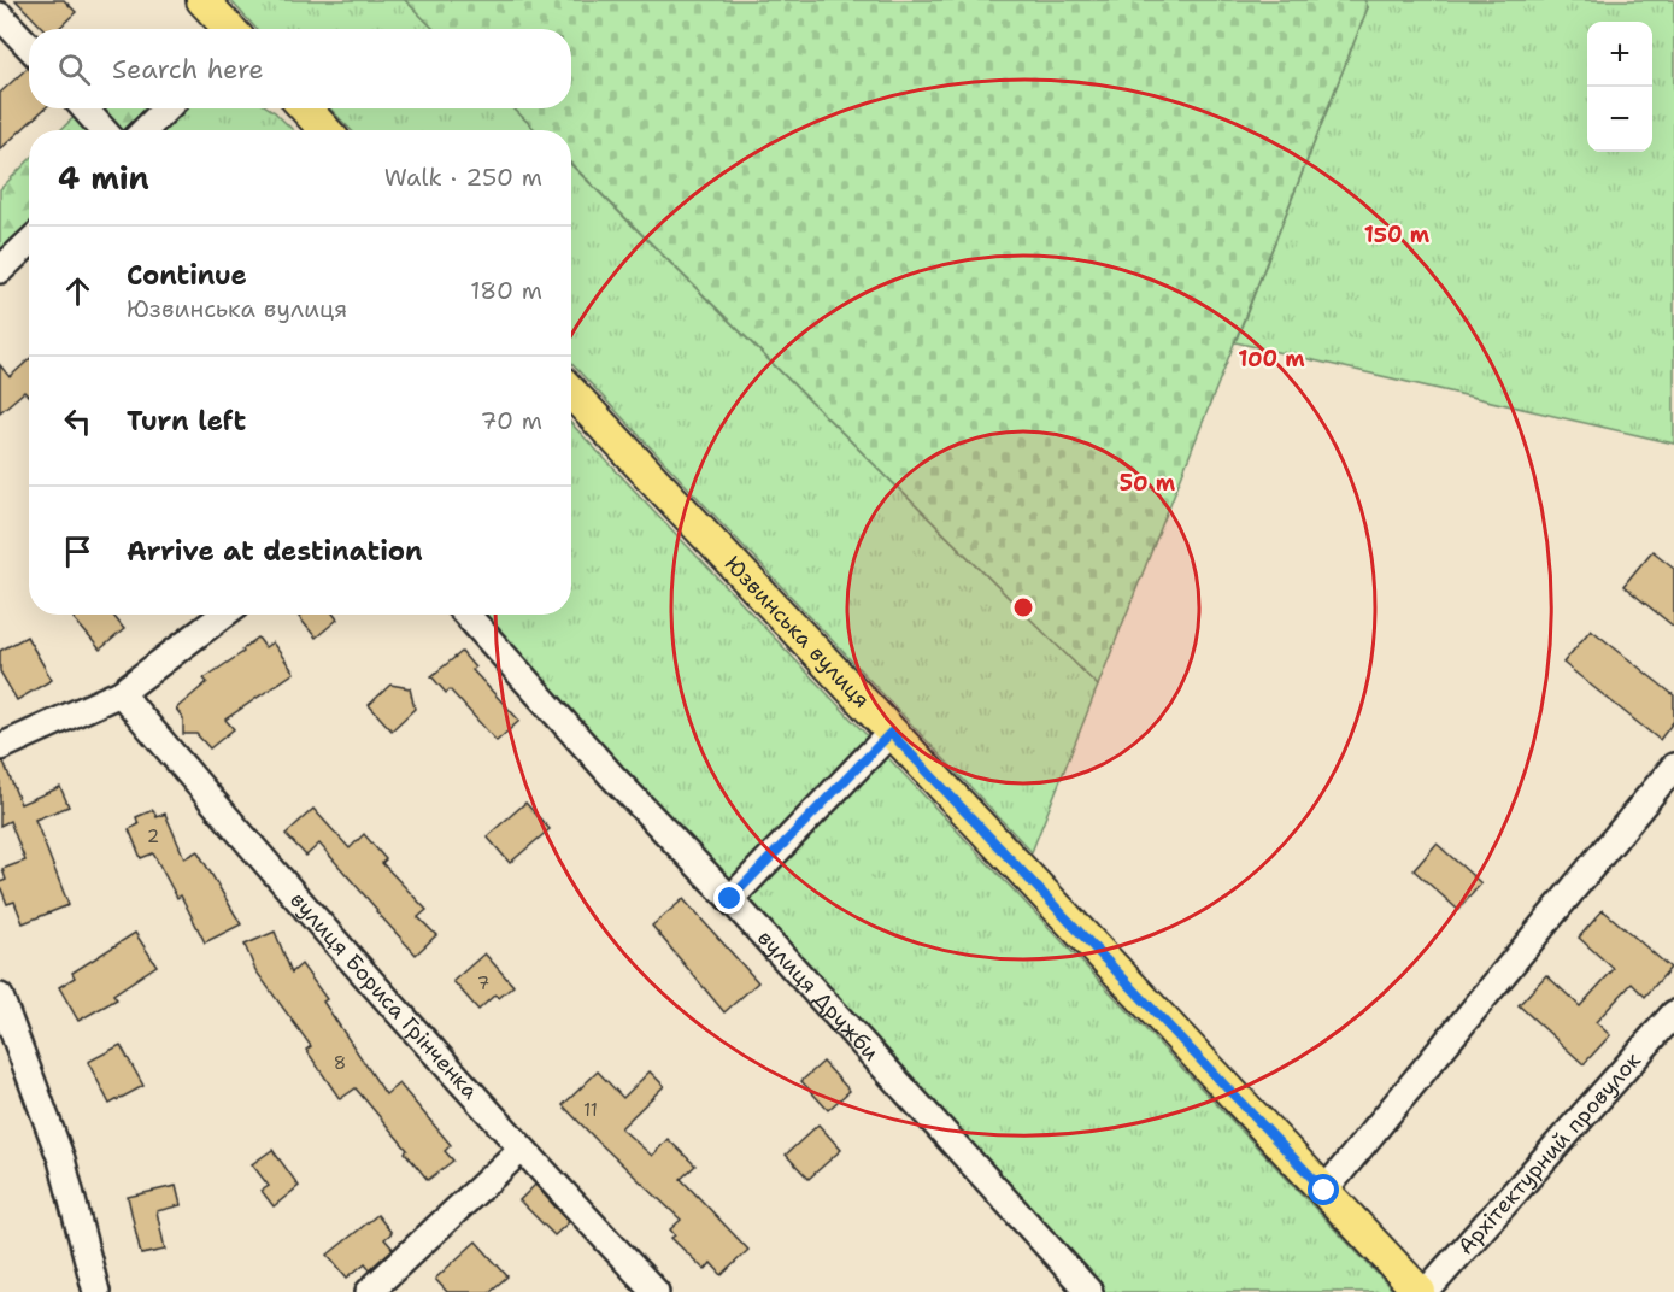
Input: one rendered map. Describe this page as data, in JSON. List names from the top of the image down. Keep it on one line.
{"streets":{"main road":["Юзвинська вулиця"],"street":["вулиця Бориса Грінченка","вулиця Дружби","Архітектурний провулок"]},"house_numbers":["2","7","8","11"],"page":{"map_buttons":["+","−"],"search":"Search here","heading":["4 min","Walk · 250 m"],"list":[["Continue","Юзвинська вулиця","180 m"],["Turn left","70 m"],"Arrive at destination"]},"rings":["150 m","100 m","50 m"]}
